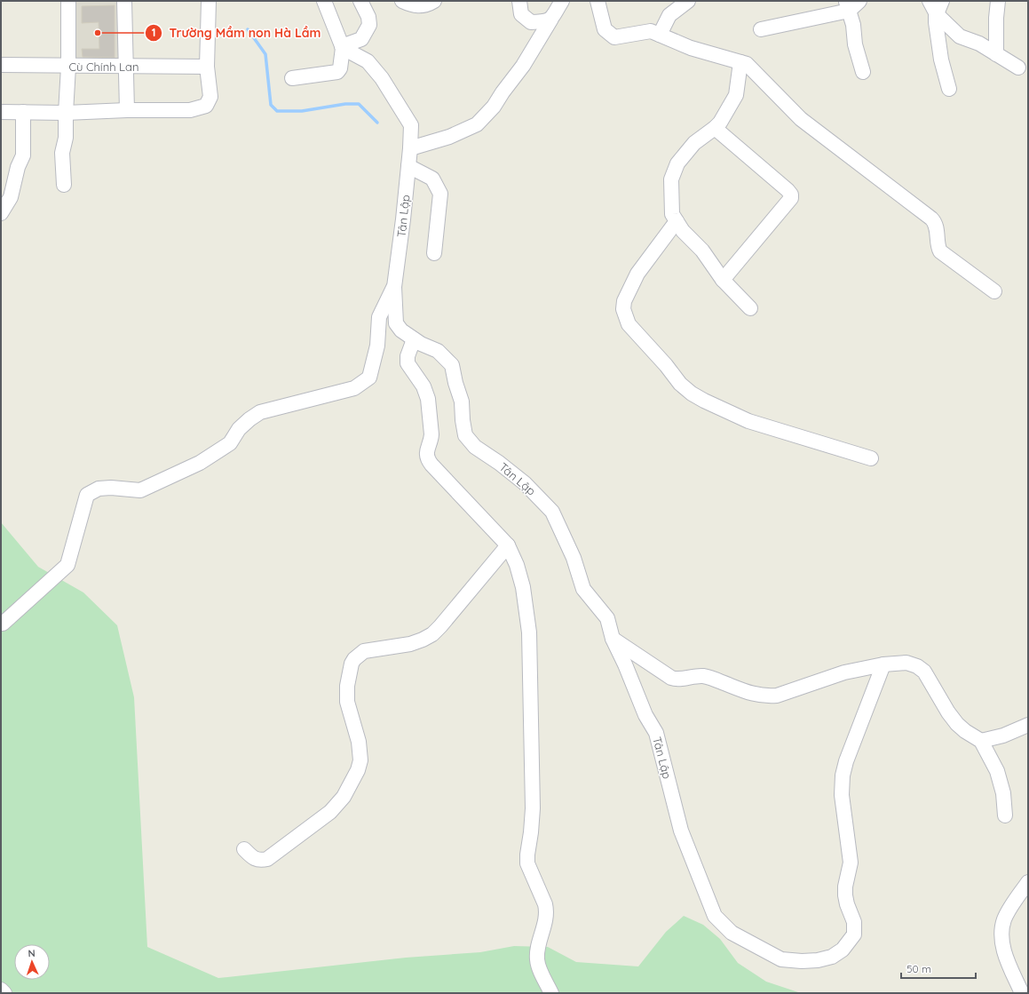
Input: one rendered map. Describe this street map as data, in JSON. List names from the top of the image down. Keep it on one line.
{"streets":{"street":["Cù Chính Lan","Tân Lập"]},"places":["Trường Mầm non Hà Lầm"],"scale_bar":"50 m","north":"top"}
